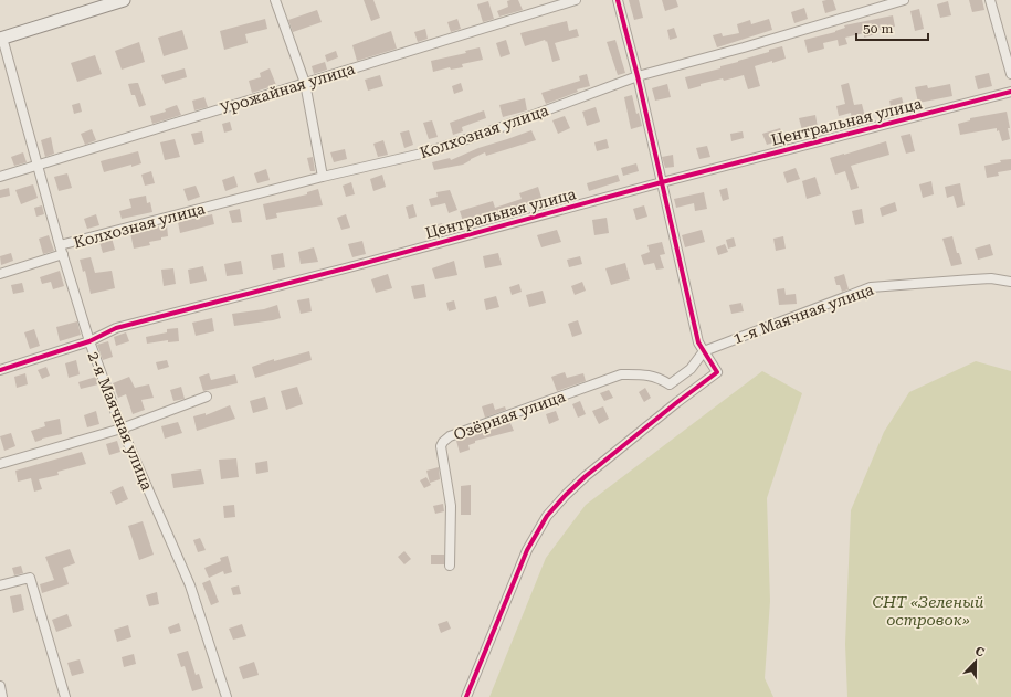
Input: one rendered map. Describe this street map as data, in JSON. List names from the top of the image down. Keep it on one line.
{"streets":{"street":["Урожайная улица","Центральная улица","Колхозная улица","1-я Маячная улица","Озёрная улица","2-я Маячная улица"]},"crossings":[["Урожайная улица","2-я Маячная улица"],["Центральная улица","2-я Маячная улица"],["Колхозная улица","2-я Маячная улица"],["1-я Маячная улица","Озёрная улица"]],"parks":["СНТ «Зеленый островок»"],"scale_bar":"50 m","north":"top"}
